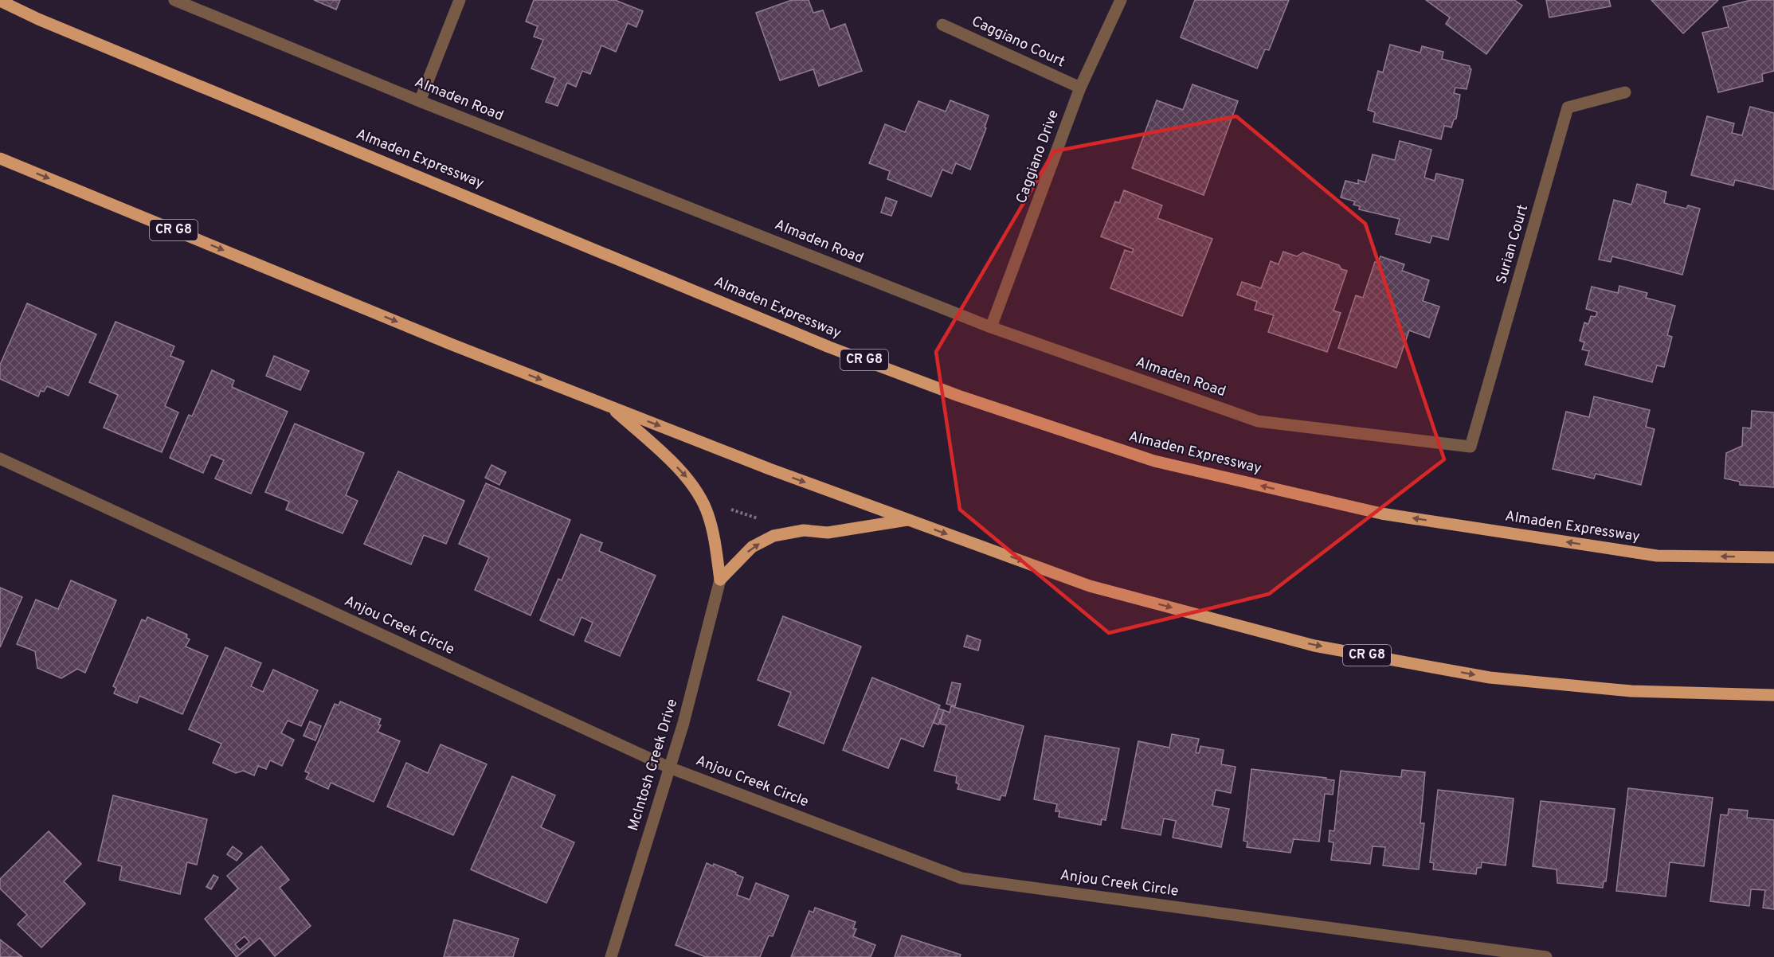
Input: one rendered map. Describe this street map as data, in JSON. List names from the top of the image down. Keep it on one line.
{"streets":{"main road":["Almaden Expressway","CR G8"],"street":["Caggiano Court","Almaden Road","Caggiano Drive","Surian Court","Anjou Creek Circle","McIntosh Creek Drive"]},"crossings":[["Caggiano Court","Caggiano Drive"],["Almaden Road","Caggiano Drive"],["Almaden Road","Surian Court"],["Anjou Creek Circle","McIntosh Creek Drive"]],"one_way":["Almaden Expressway"]}
